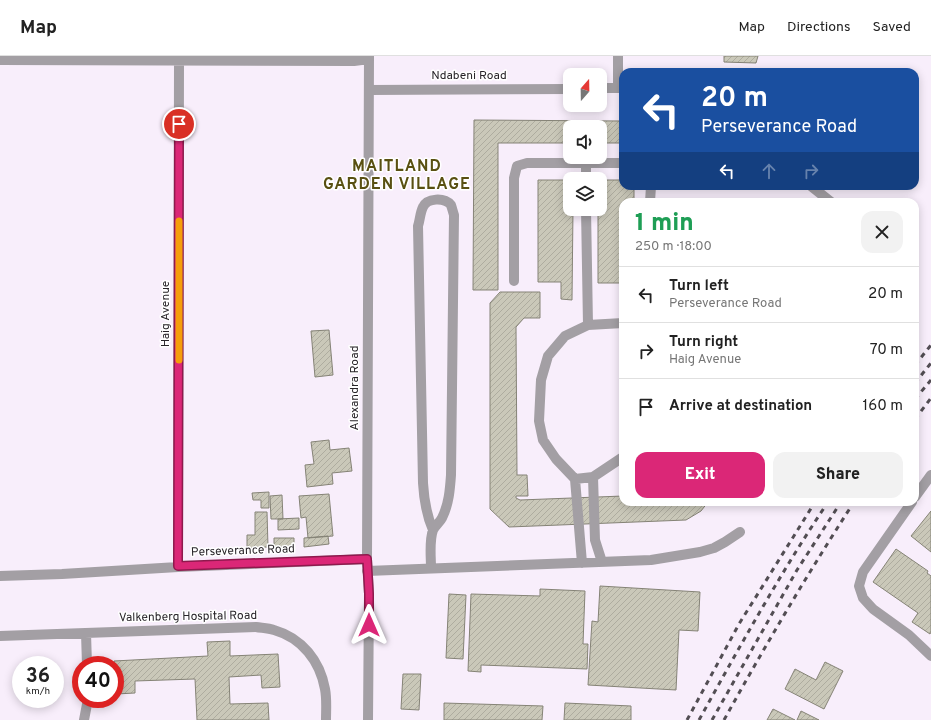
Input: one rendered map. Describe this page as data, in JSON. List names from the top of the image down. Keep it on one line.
{"streets":{"street":["Ndabeni Road","Haig Avenue","Alexandra Road","Perseverance Road","Valkenberg Hospital Road"]},"crossings":[["Ndabeni Road","Alexandra Road"],["Haig Avenue","Perseverance Road"],["Alexandra Road","Perseverance Road"]],"districts":["MAITLAND GARDEN VILLAGE"],"north":"top","page":{"header":"Map","nav":["Map","Directions","Saved"],"turn":["20 m","Perseverance Road"],"heading":["1 min","250 m · 18:00"],"list":[{"name":"Turn left","note":"Perseverance Road","value":"20 m"},{"name":"Turn right","note":"Haig Avenue","value":"70 m"},{"name":"Arrive at destination","value":"160 m"}],"buttons":["Exit","Share"],"speed":"36 km/h","limit":"40"}}
